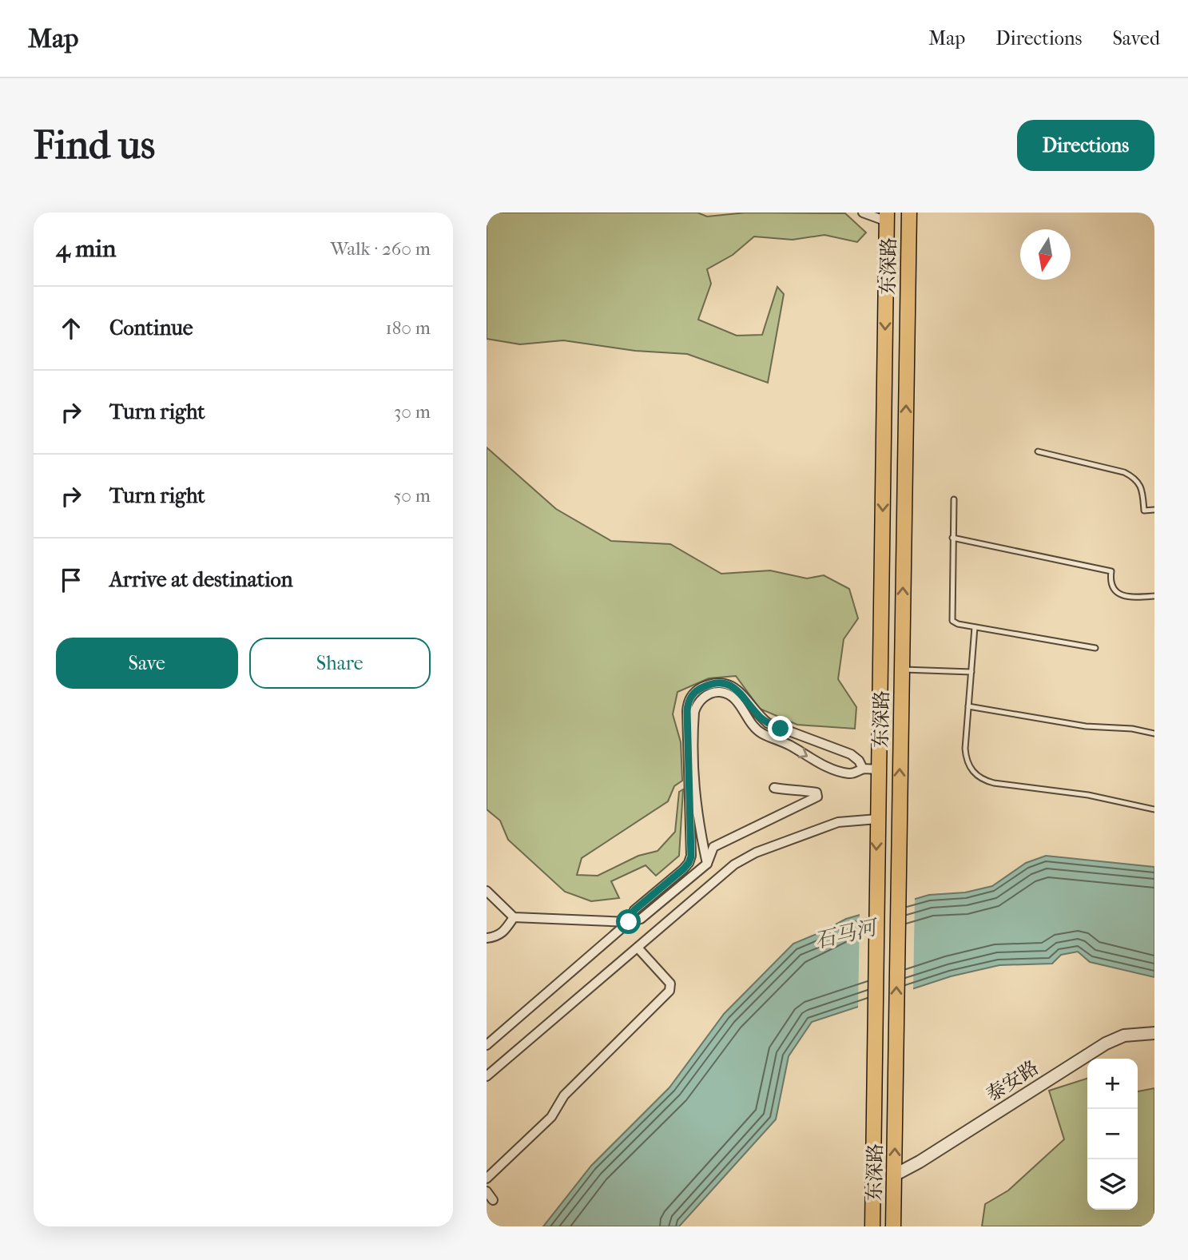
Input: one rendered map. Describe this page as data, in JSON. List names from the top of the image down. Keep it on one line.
{"streets":{"highway":["东深路"],"street":["泰安路"]},"crossings":[["东深路","泰安路"]],"water":["石马河"],"north":"bottom","page":{"header":"Map","nav":["Map","Directions","Saved"],"buttons":["Directions",["Save","Share"]],"title":"Find us","heading":["4 min","Walk · 260 m"],"list":[["Continue","180 m"],["Turn right","30 m"],["Turn right","50 m"],"Arrive at destination"],"map_buttons":["+","−"]}}
